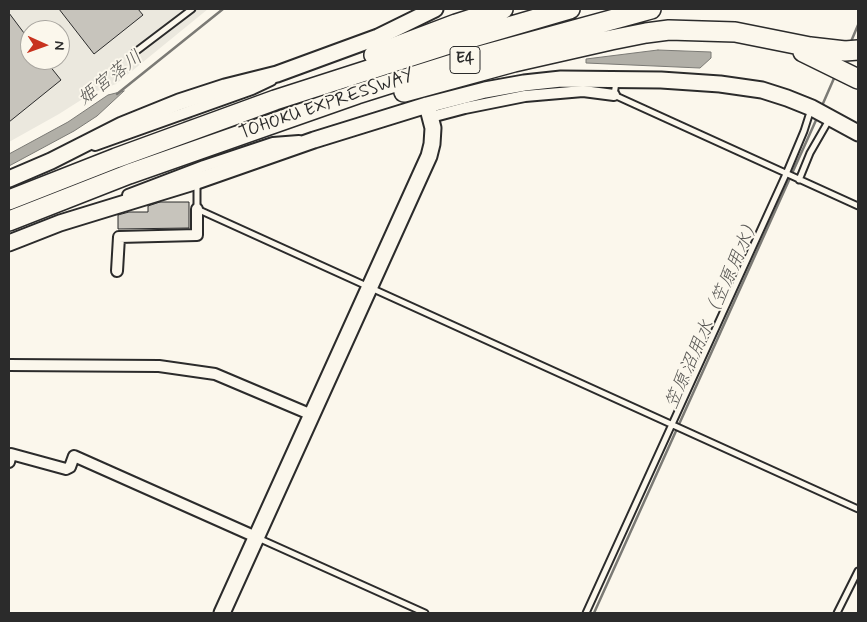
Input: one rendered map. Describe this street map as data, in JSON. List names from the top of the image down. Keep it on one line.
{"streets":{"highway":["E4","TOHOKU EXPRESSWAY"]},"water":["姫宮落川","笠原沼用水（笠原用水）"],"north":"right"}
